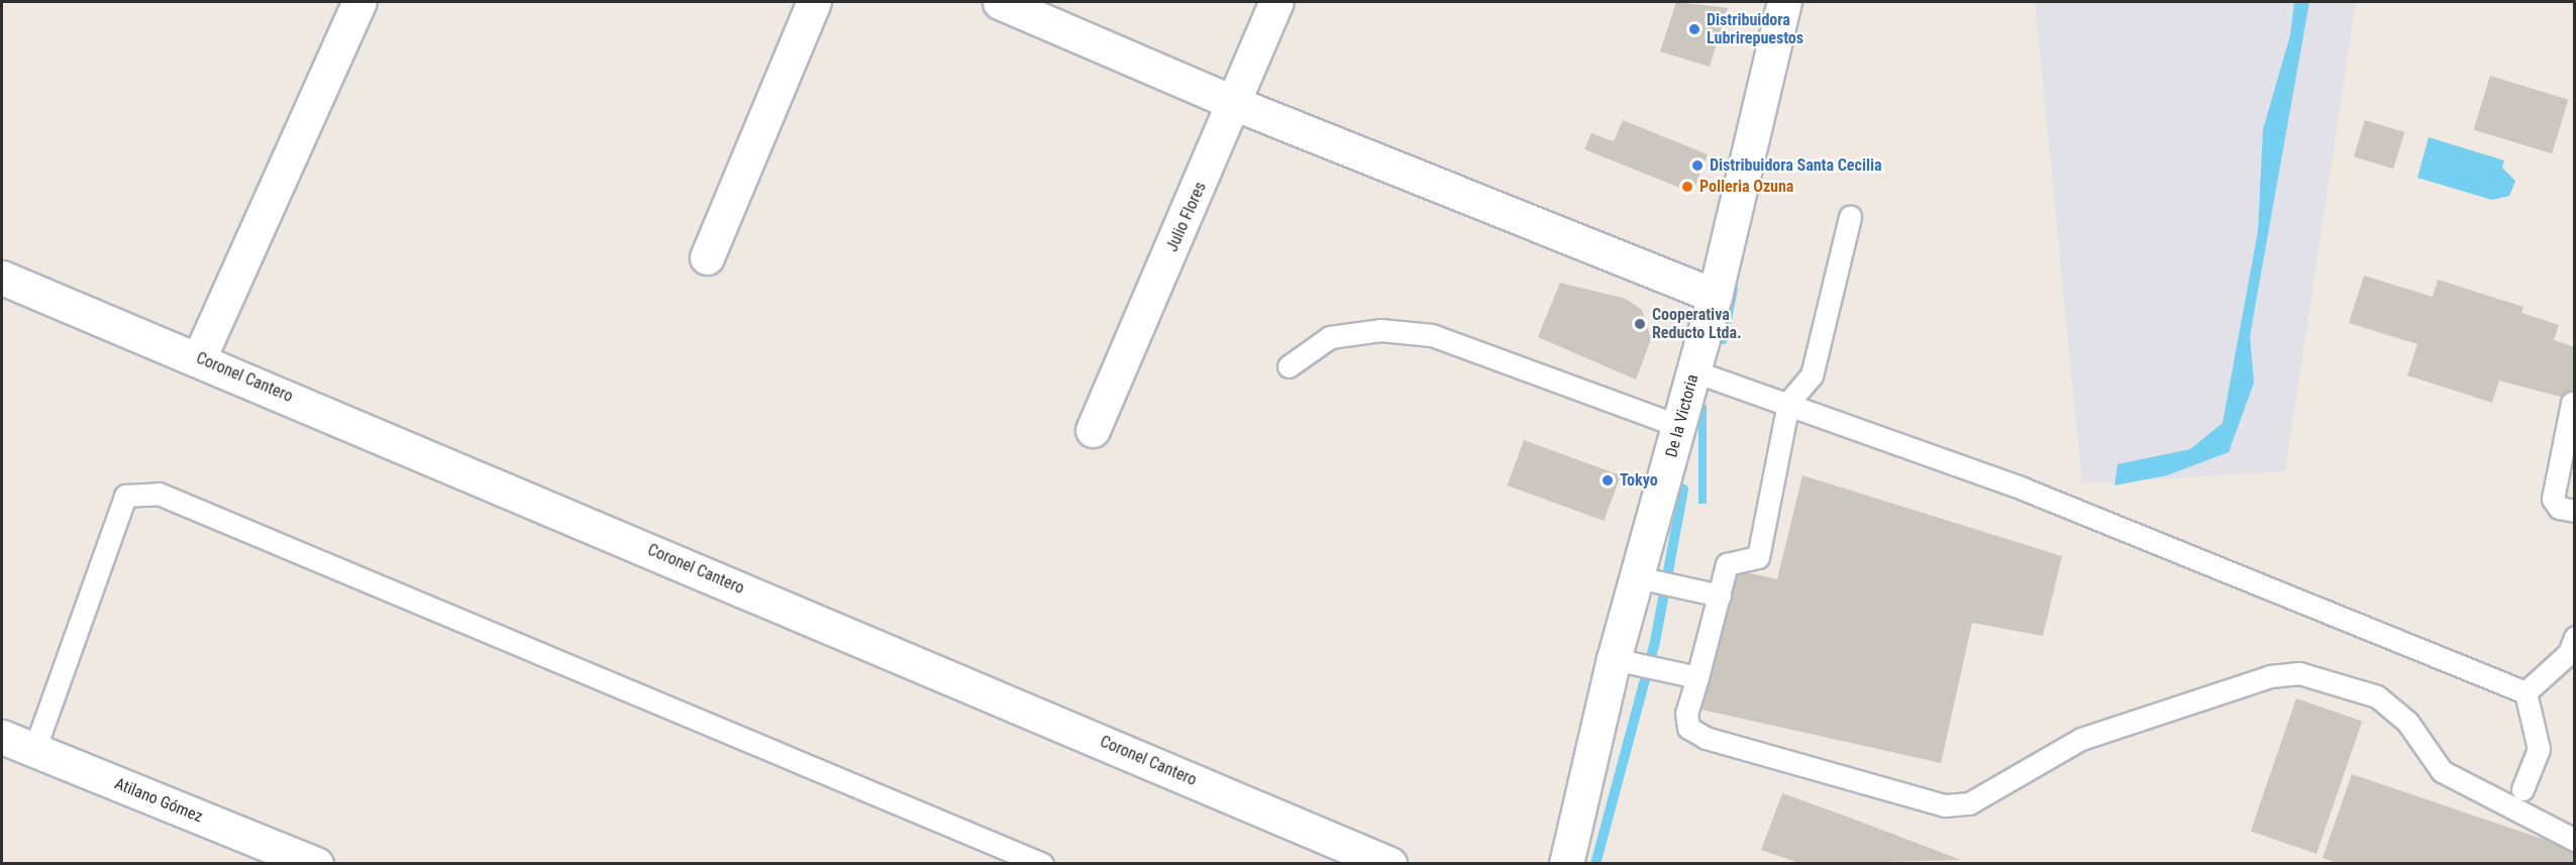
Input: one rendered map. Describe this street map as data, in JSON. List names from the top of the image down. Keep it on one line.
{"streets":{"street":["Julio Flores","Coronel Cantero","De la Victoria","Atilano Gómez"]},"places":["Distribuidora Lubrirepuestos","Distribuidora Santa Cecilia","Polleria Ozuna","Cooperativa Reducto Ltda.","Tokyo"]}
